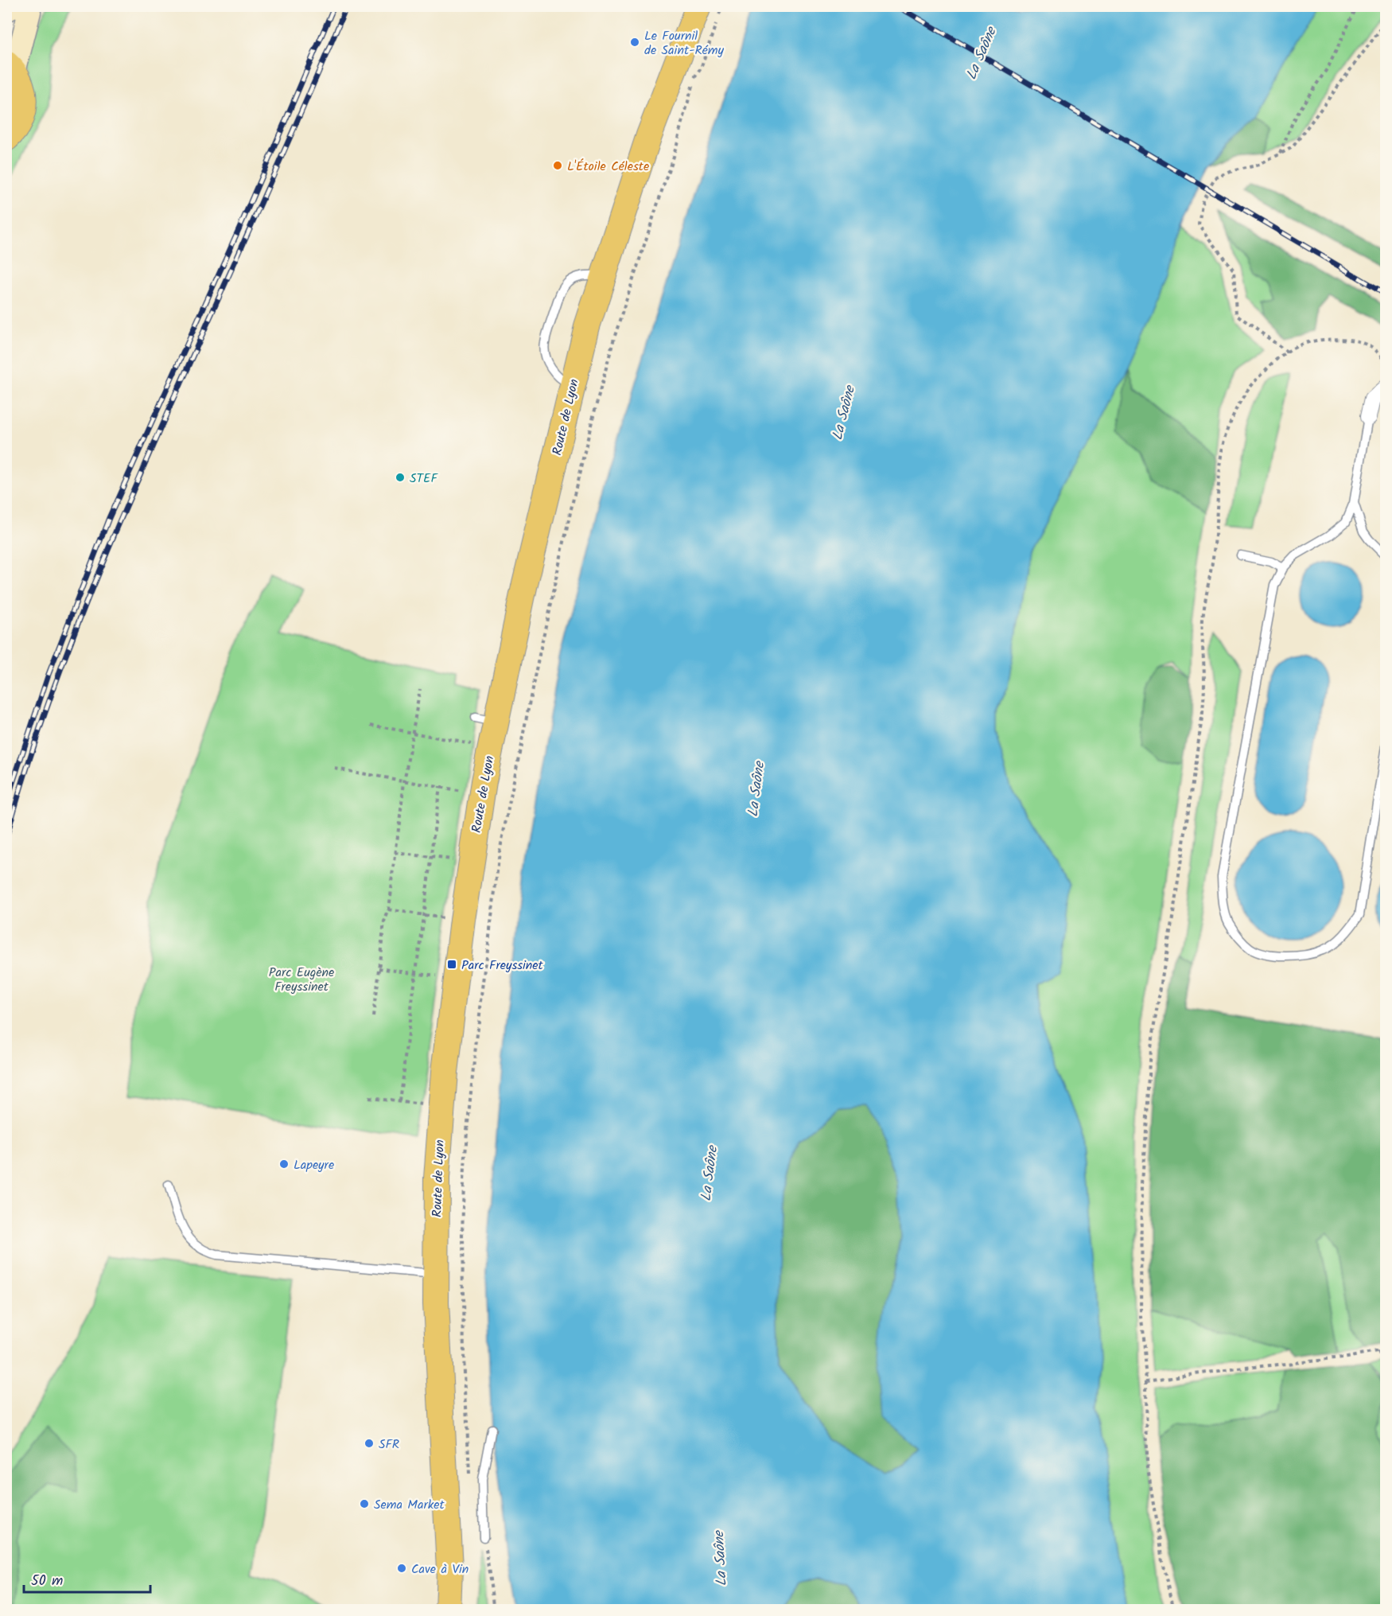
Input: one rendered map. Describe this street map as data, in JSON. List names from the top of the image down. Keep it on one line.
{"streets":{"main road":["Route de Lyon"]},"water":["La Saône"],"parks":["Parc Eugène Freyssinet"],"places":{"other":["Le Fournil de Saint-Rémy","L'Étoile Céleste","STEF","Lapeyre","SFR","Sema Market","Cave à Vin"],"transit":["Parc Freyssinet"]},"scale_bar":"50 m"}
